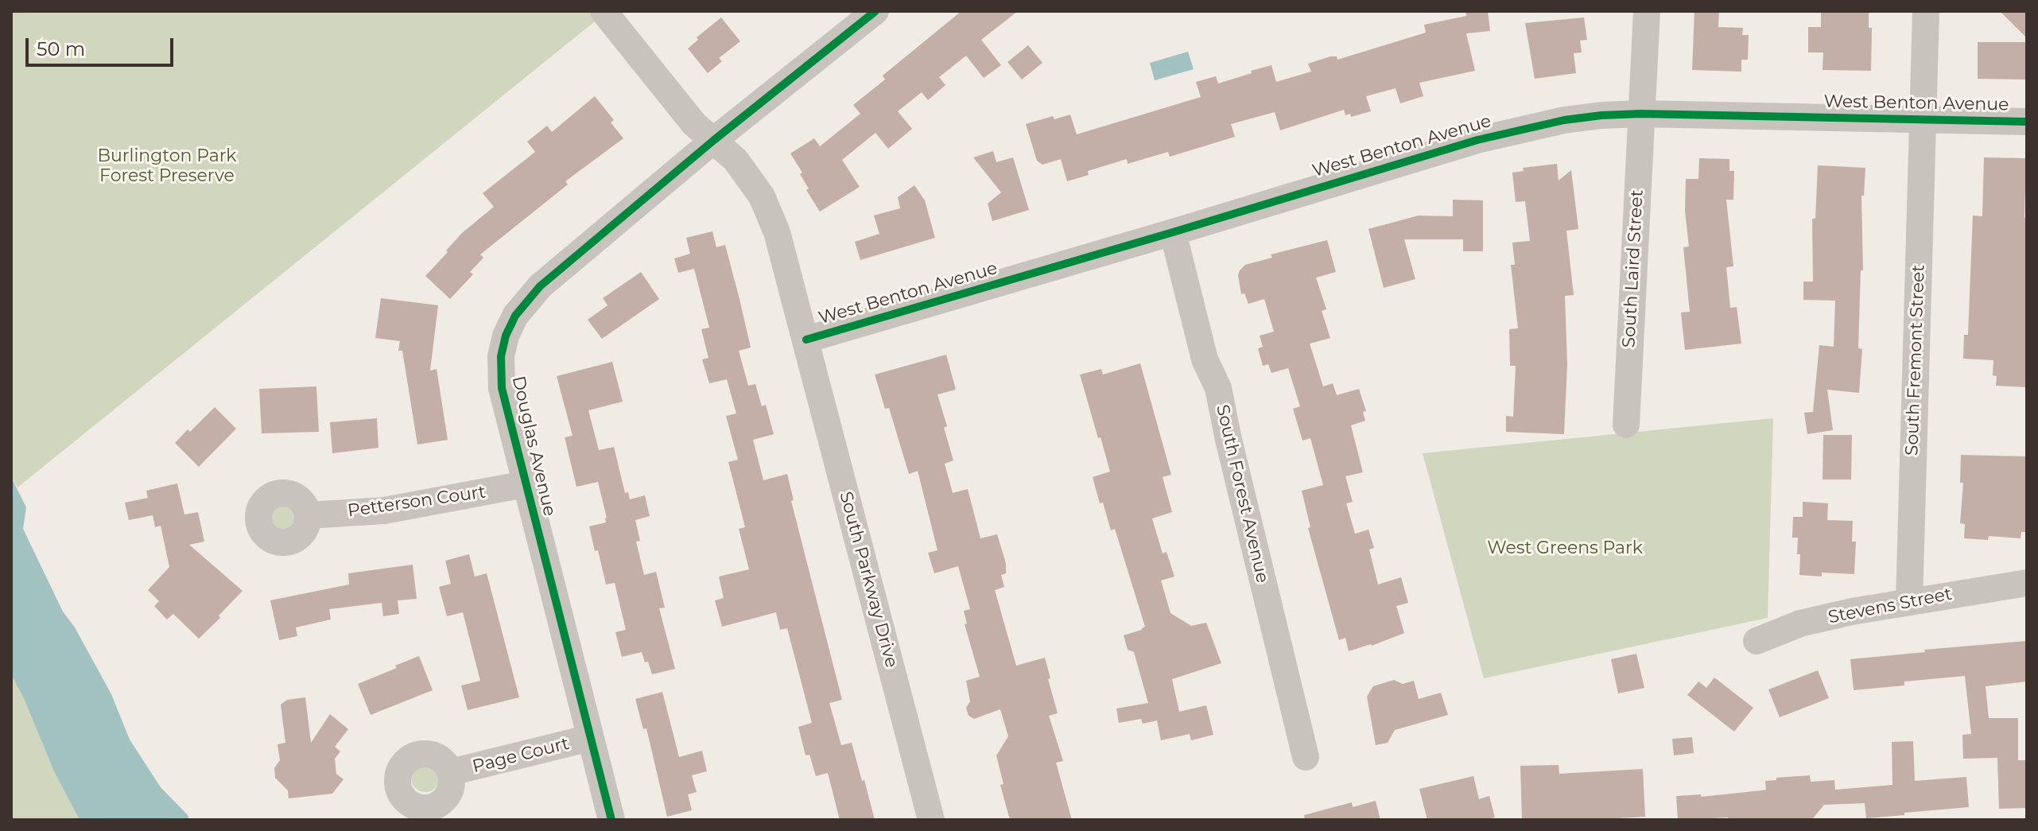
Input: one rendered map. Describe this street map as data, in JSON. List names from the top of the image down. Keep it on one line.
{"streets":{"street":["West Benton Avenue","South Laird Street","South Fremont Street","Douglas Avenue","South Forest Avenue","Petterson Court","South Parkway Drive","Stevens Street","Page Court"]},"crossings":[["West Benton Avenue","South Laird Street"],["West Benton Avenue","South Fremont Street"],["West Benton Avenue","South Forest Avenue"],["West Benton Avenue","South Parkway Drive"],["South Fremont Street","Stevens Street"],["Douglas Avenue","Petterson Court"],["Douglas Avenue","South Parkway Drive"],["Douglas Avenue","Page Court"]],"parks":["Burlington Park Forest Preserve","West Greens Park"],"scale_bar":"50 m"}
